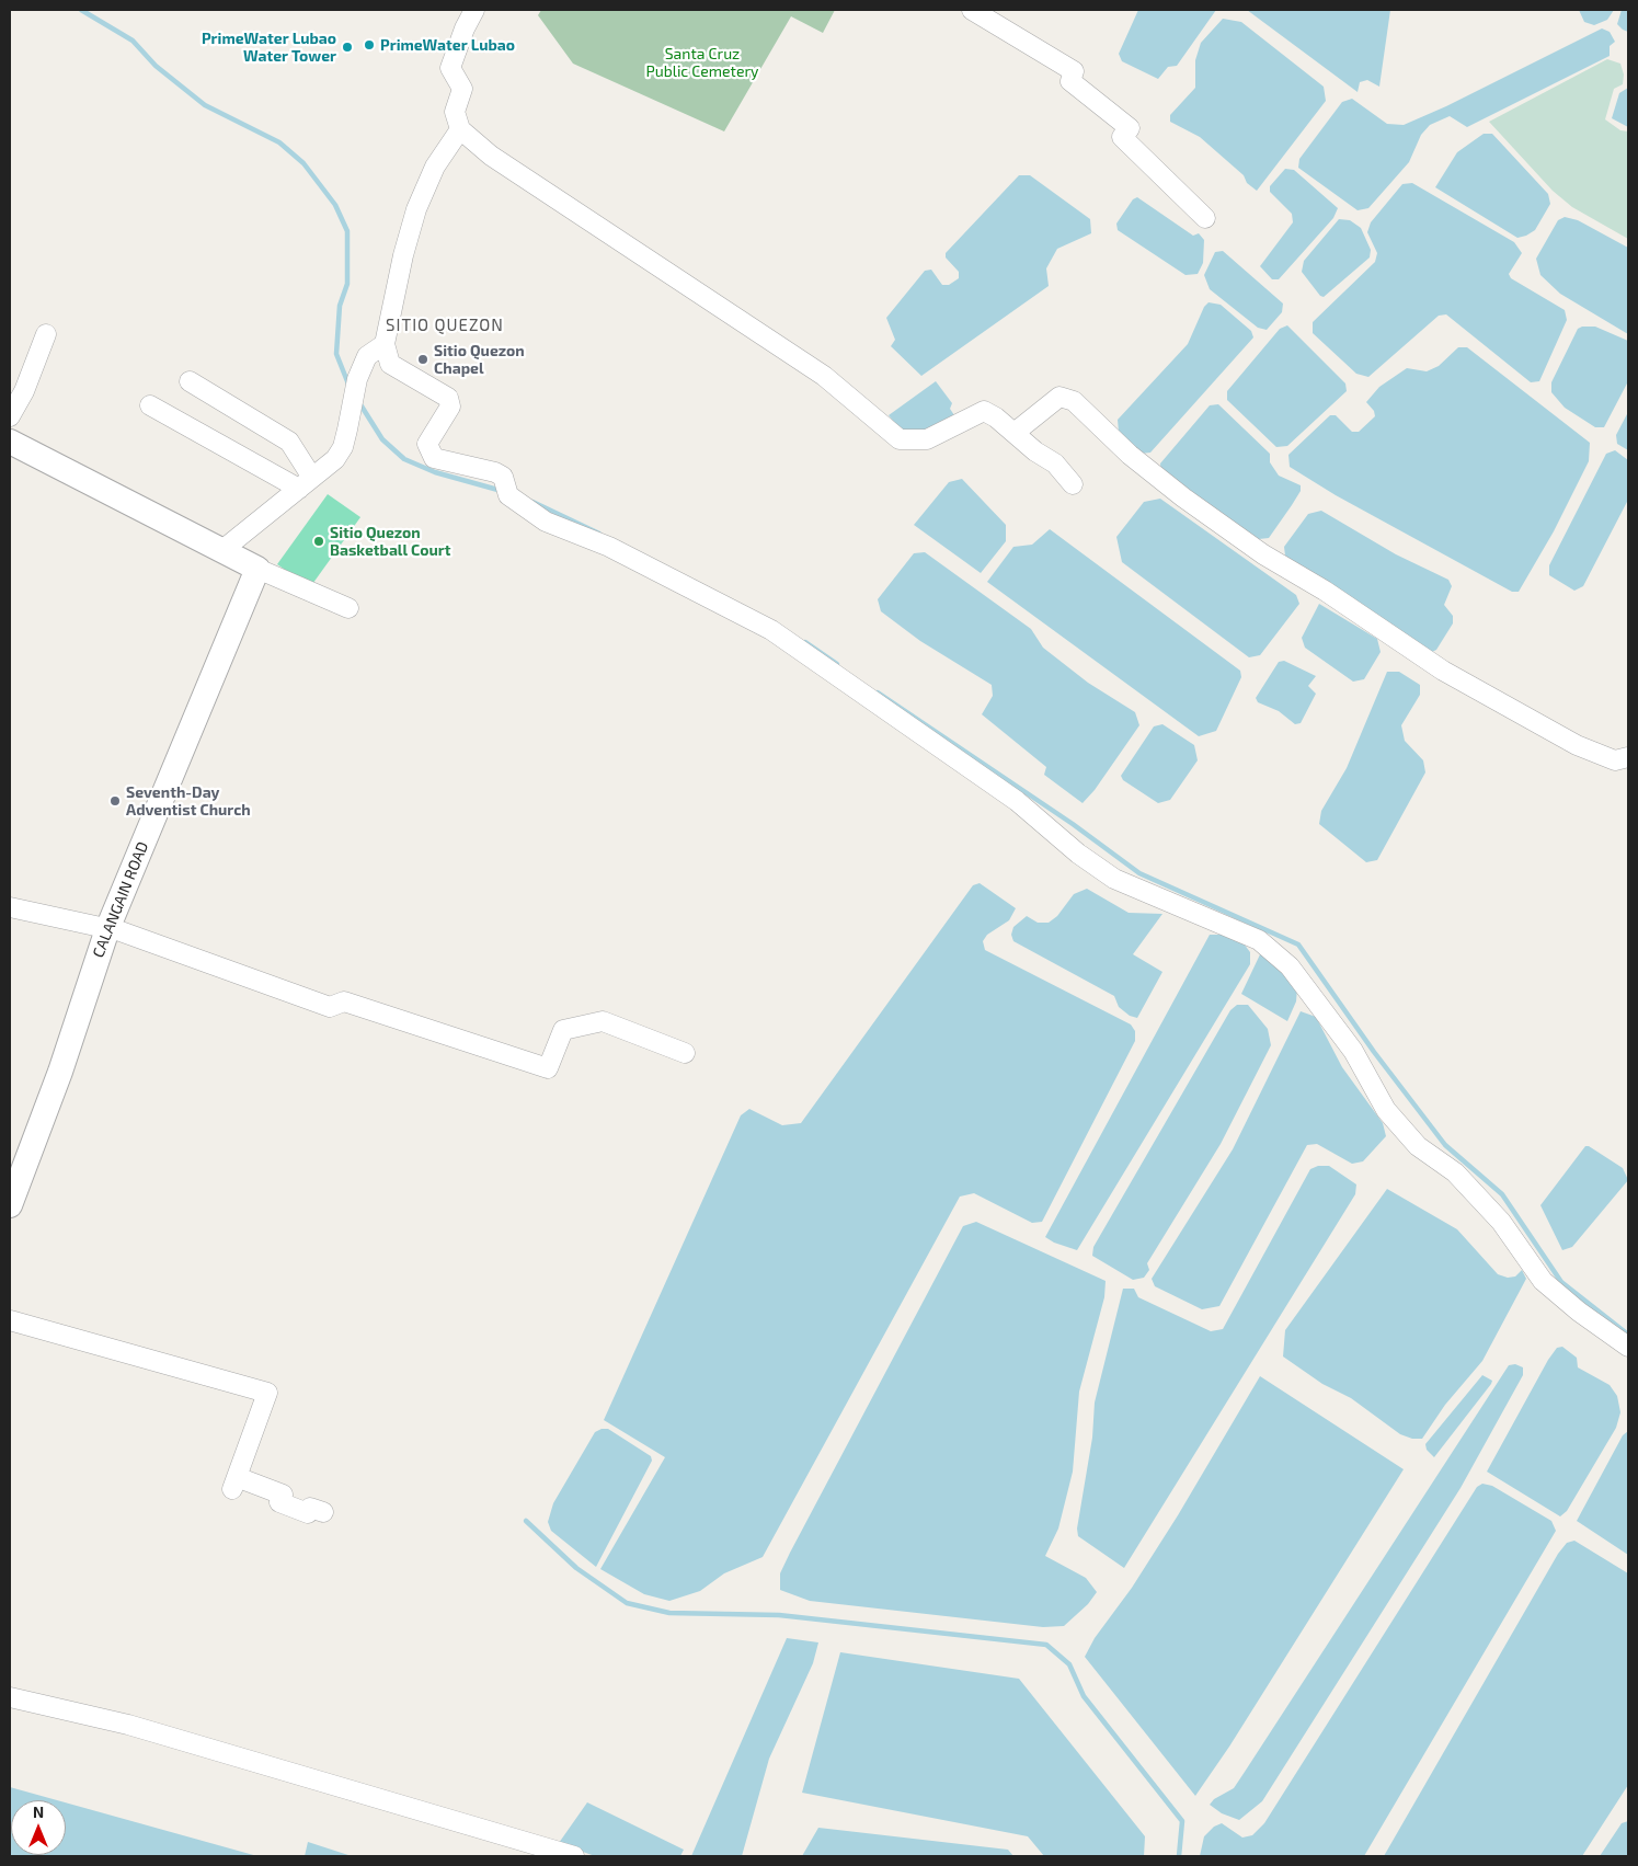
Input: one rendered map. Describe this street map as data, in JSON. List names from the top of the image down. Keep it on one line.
{"streets":{"street":["CALANGAIN ROAD"]},"districts":["SITIO QUEZON"],"parks":["Santa Cruz Public Cemetery"],"places":["PrimeWater Lubao","PrimeWater Lubao Water Tower","Sitio Quezon Chapel","Sitio Quezon Basketball Court","Seventh-Day Adventist Church"],"north":"top"}
